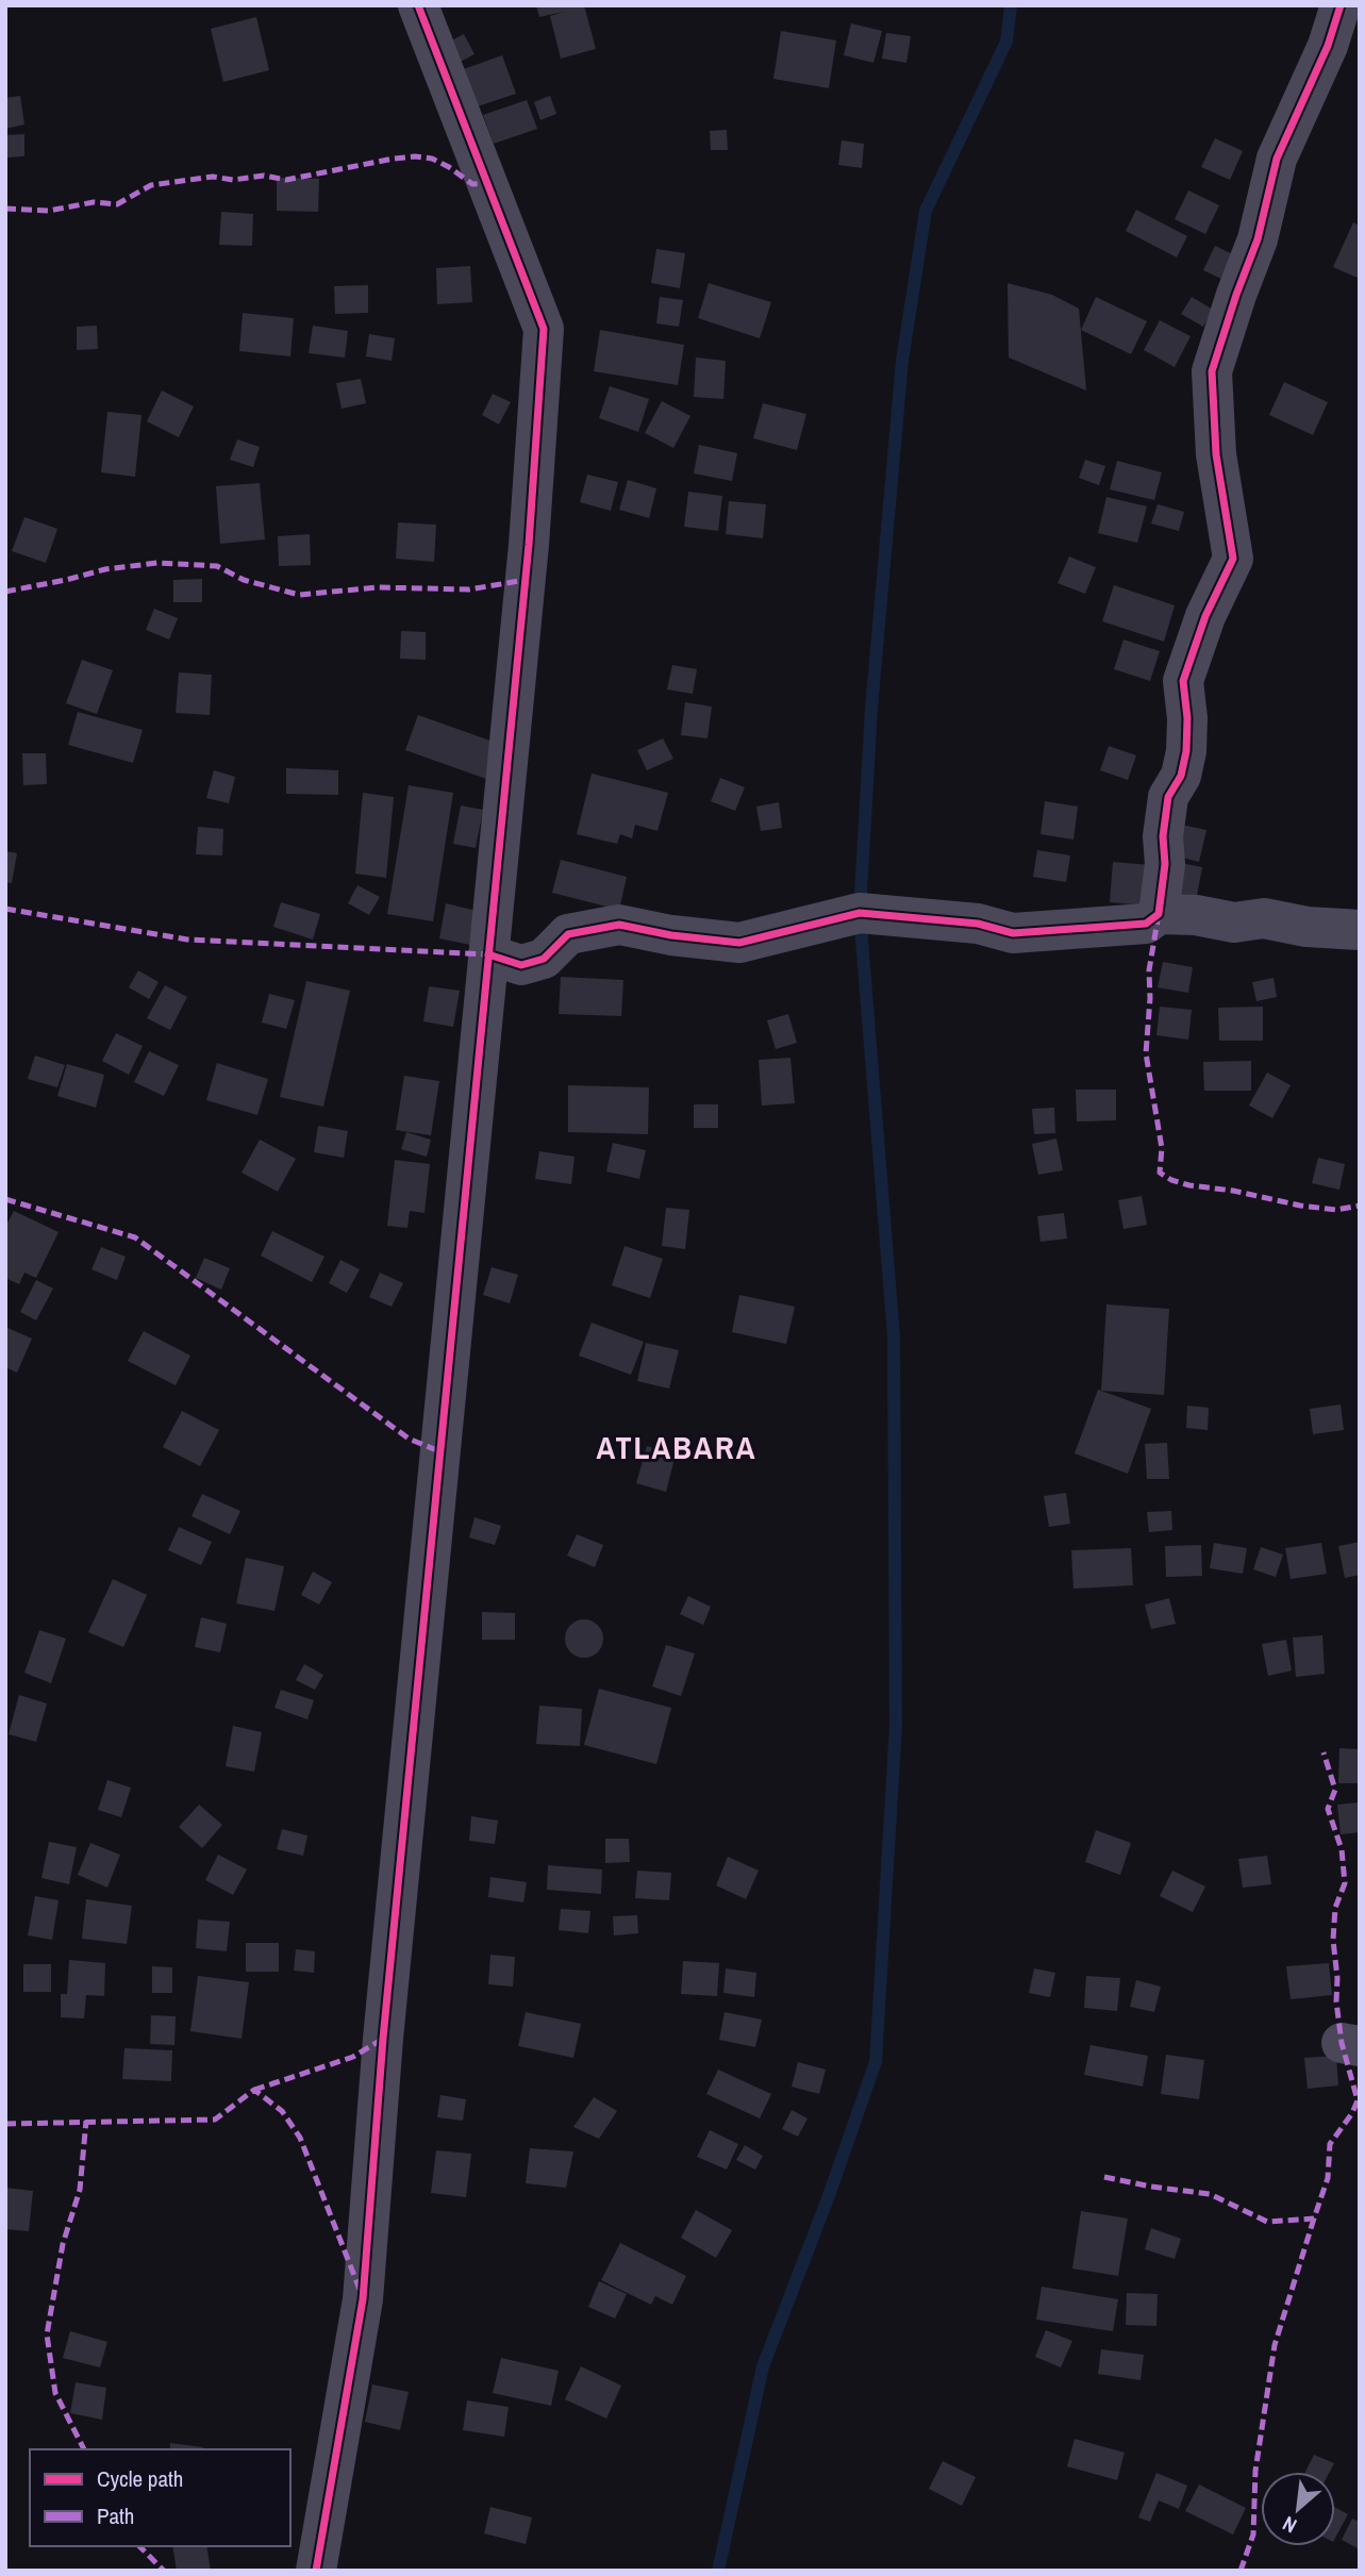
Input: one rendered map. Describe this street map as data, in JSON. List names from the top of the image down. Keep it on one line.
{"districts":["ATLABARA"],"legend":["Cycle path","Path"],"north":"bottom left"}
